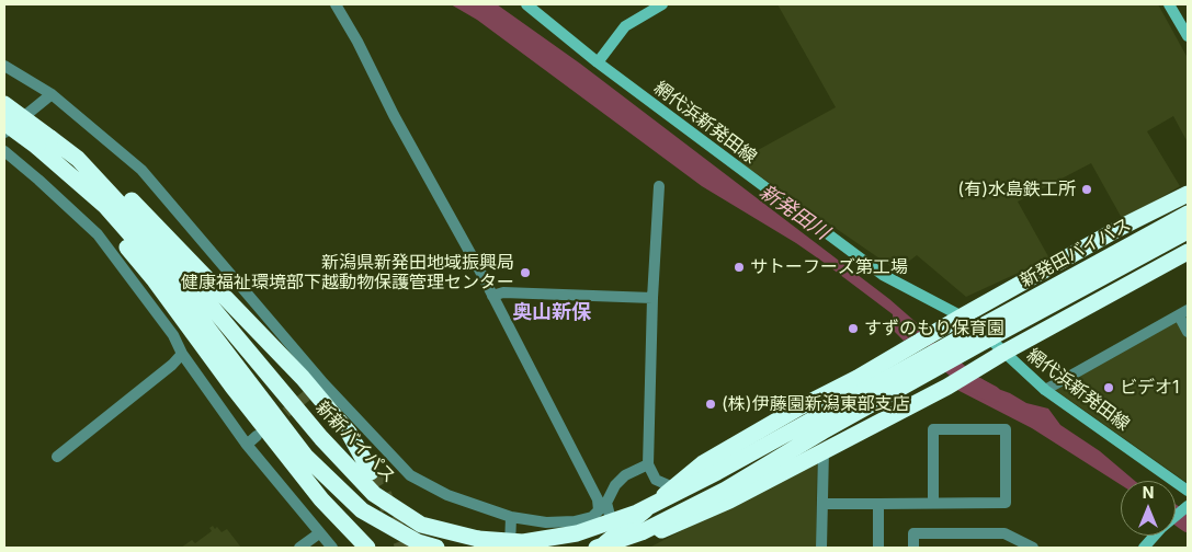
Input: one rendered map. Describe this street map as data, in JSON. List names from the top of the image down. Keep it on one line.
{"streets":{"highway":["新発田バイパス","新新バイパス"],"main road":["網代浜新発田線"]},"crossings":[["新発田バイパス","新新バイパス"]],"districts":["奥山新保"],"water":["新発田川"],"places":["(有)水島鉄工所","サトーフーズ第工場","新潟県新発田地域振興局 健康福祉環境部下越動物保護管理センター","すずのもり保育園","ビデオ1","(株)伊藤園新潟東部支店"],"north":"top"}
